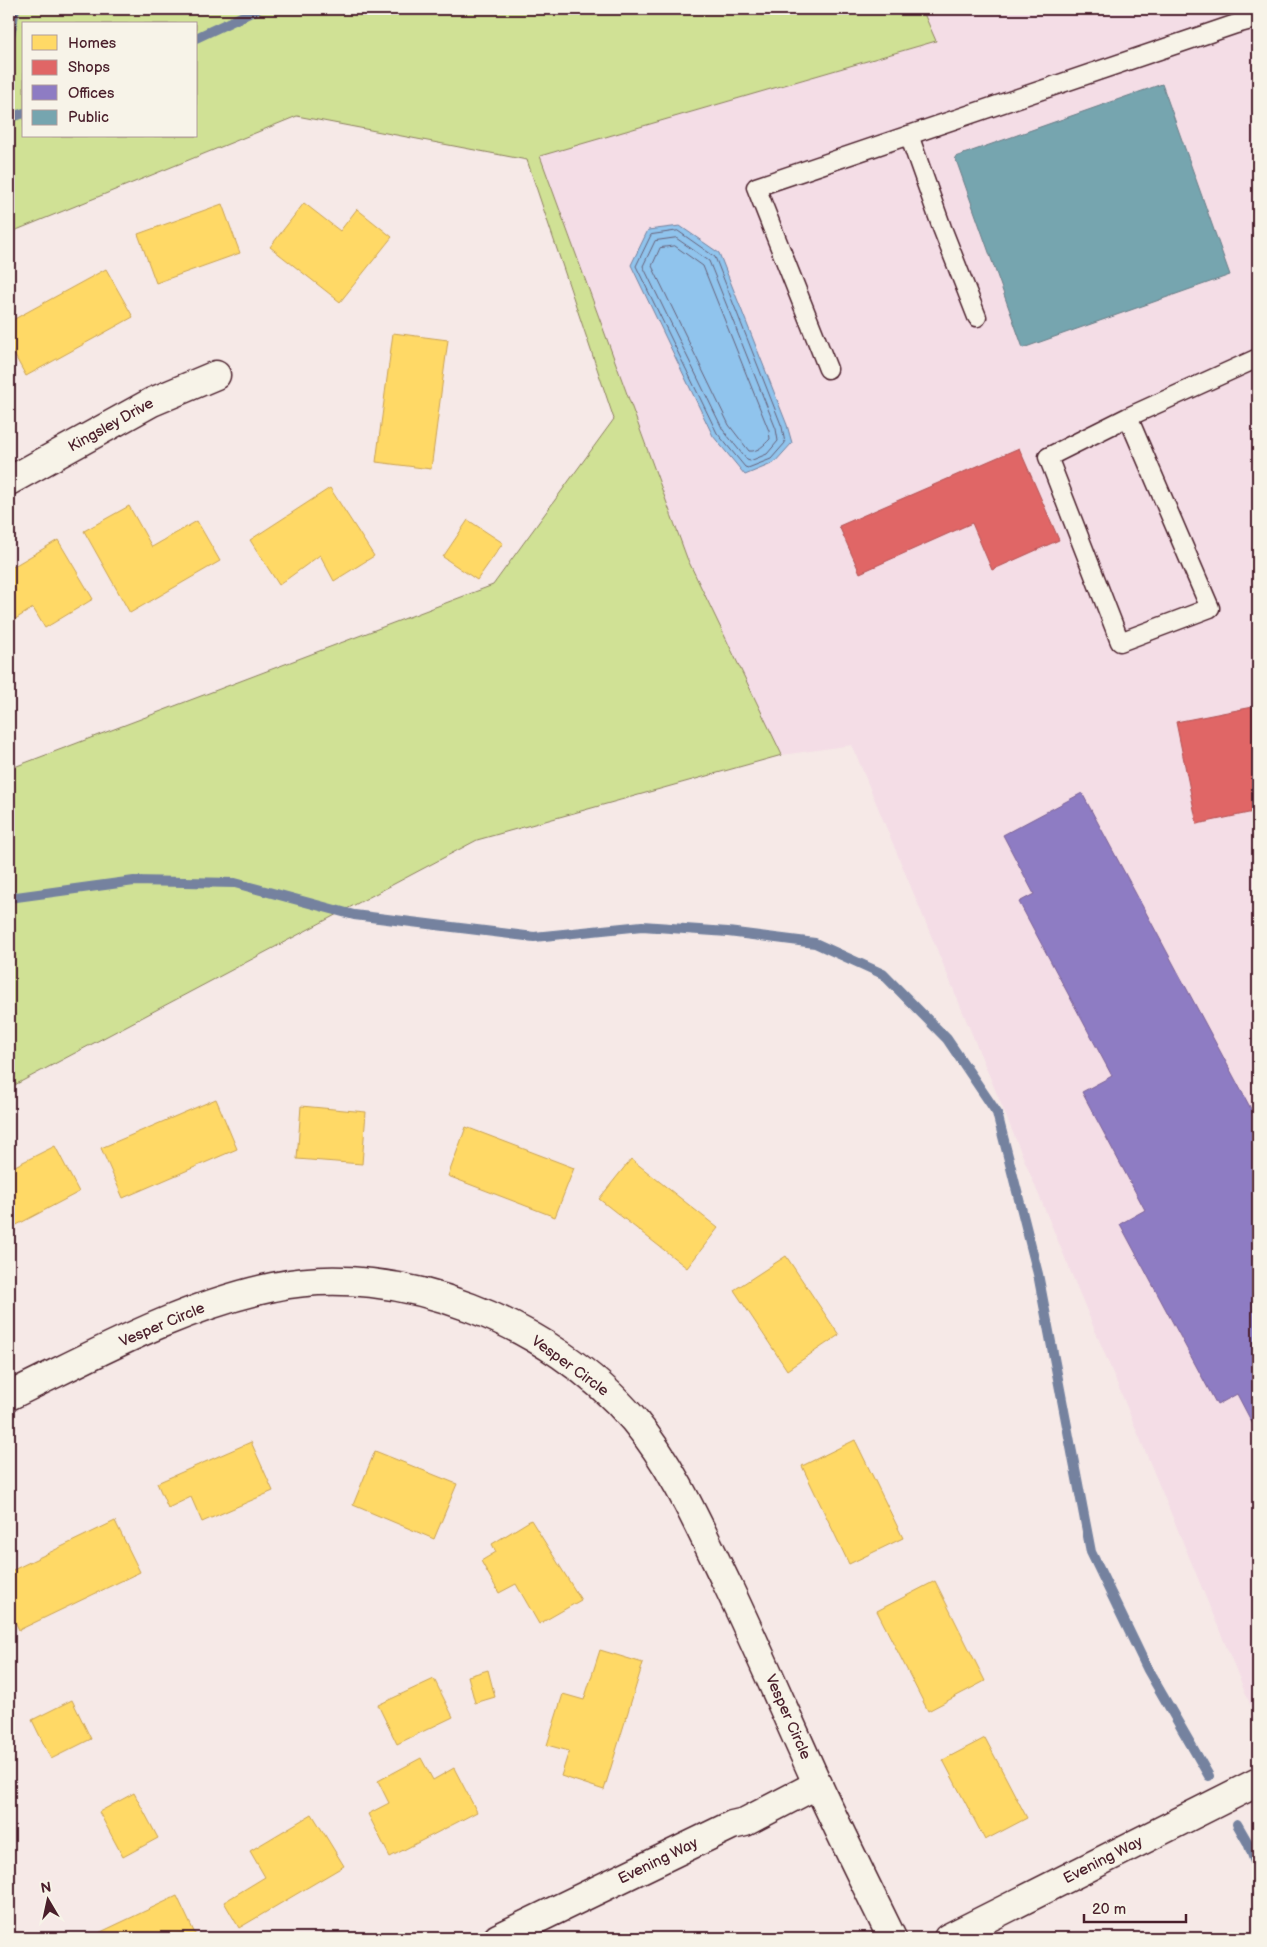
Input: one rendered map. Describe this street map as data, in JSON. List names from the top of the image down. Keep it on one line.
{"streets":{"street":["Kingsley Drive","Vesper Circle","Evening Way"]},"crossings":[["Vesper Circle","Evening Way"]],"legend":["Homes","Shops","Offices","Public"],"scale_bar":"20 m","north":"top"}
